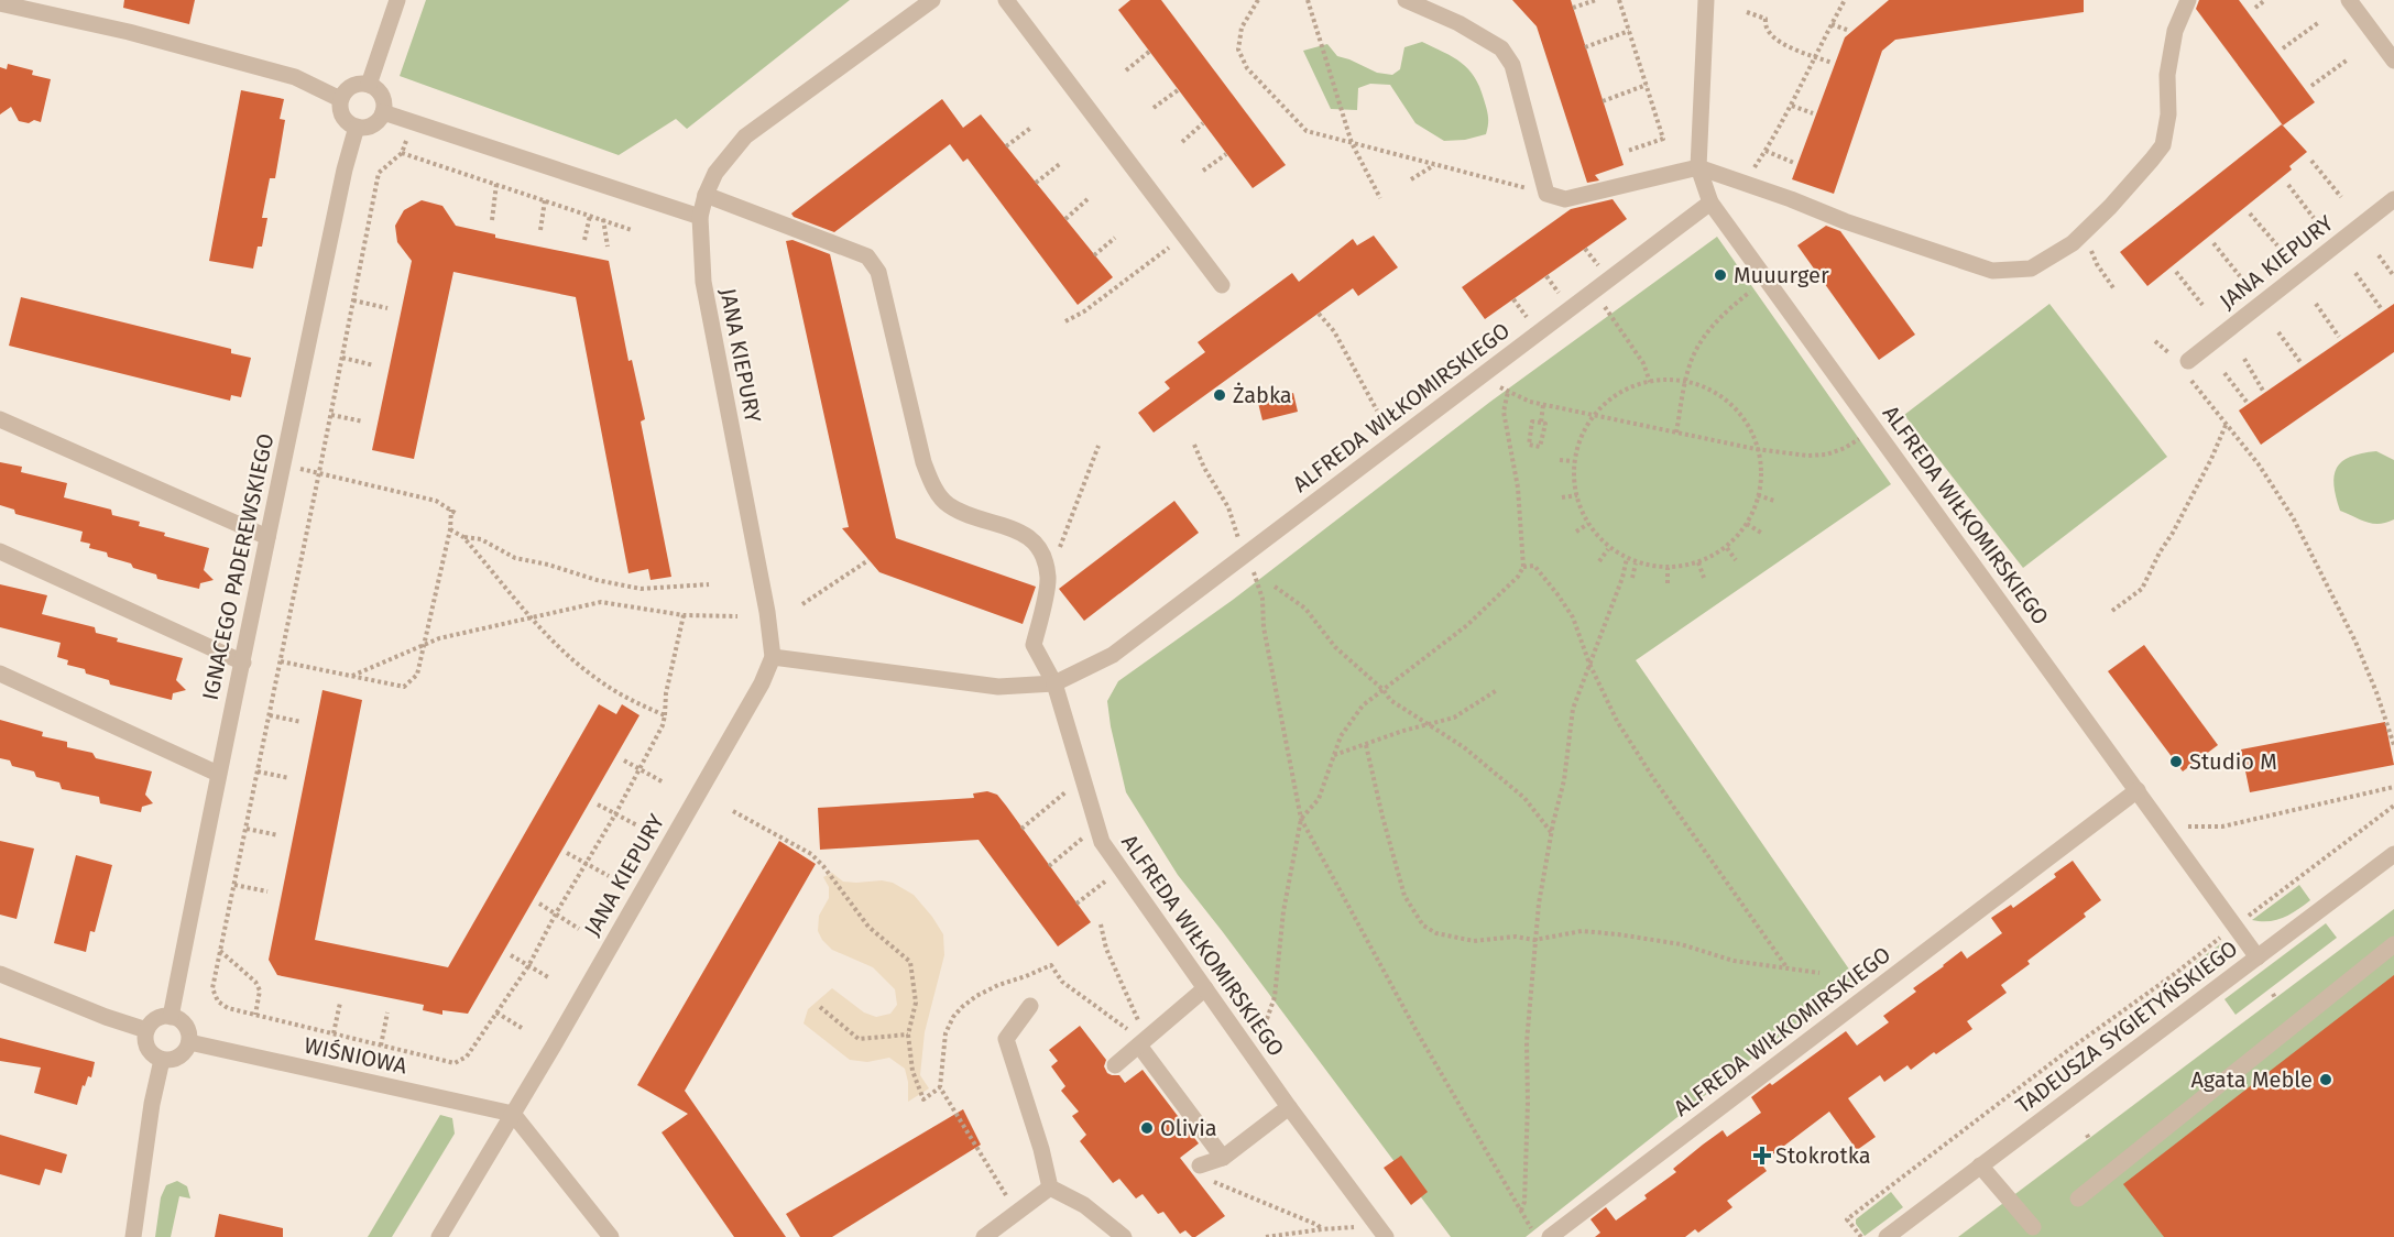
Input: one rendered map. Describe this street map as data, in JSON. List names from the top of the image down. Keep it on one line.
{"streets":{"street":["JANA KIEPURY","ALFREDA WIŁKOMIRSKIEGO","IGNACEGO PADEREWSKIEGO","TADEUSZA SYGIETYŃSKIEGO","WIŚNIOWA"]},"crossings":[["JANA KIEPURY","WIŚNIOWA"],["ALFREDA WIŁKOMIRSKIEGO","TADEUSZA SYGIETYŃSKIEGO"],["IGNACEGO PADEREWSKIEGO","WIŚNIOWA"]],"places":{"other":["Muuurger","Żabka","Studio M","Agata Meble","Olivia"],"health":["Stokrotka"]}}
